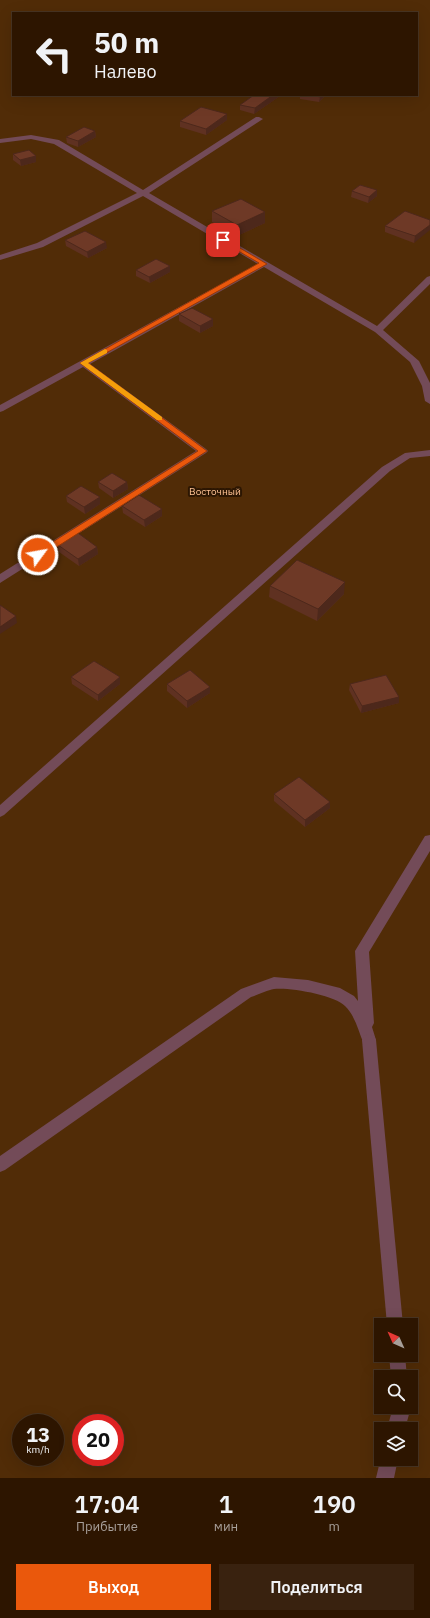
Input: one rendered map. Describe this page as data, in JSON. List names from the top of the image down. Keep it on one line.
{"parks":["Восточный"],"north":"top left","page":{"turn":["50 m","Налево"],"speed":"13 km/h","limit":"20","eta":["17:04","Прибытие","1","мин","190","m"],"buttons":["Выход","Поделиться"]}}
